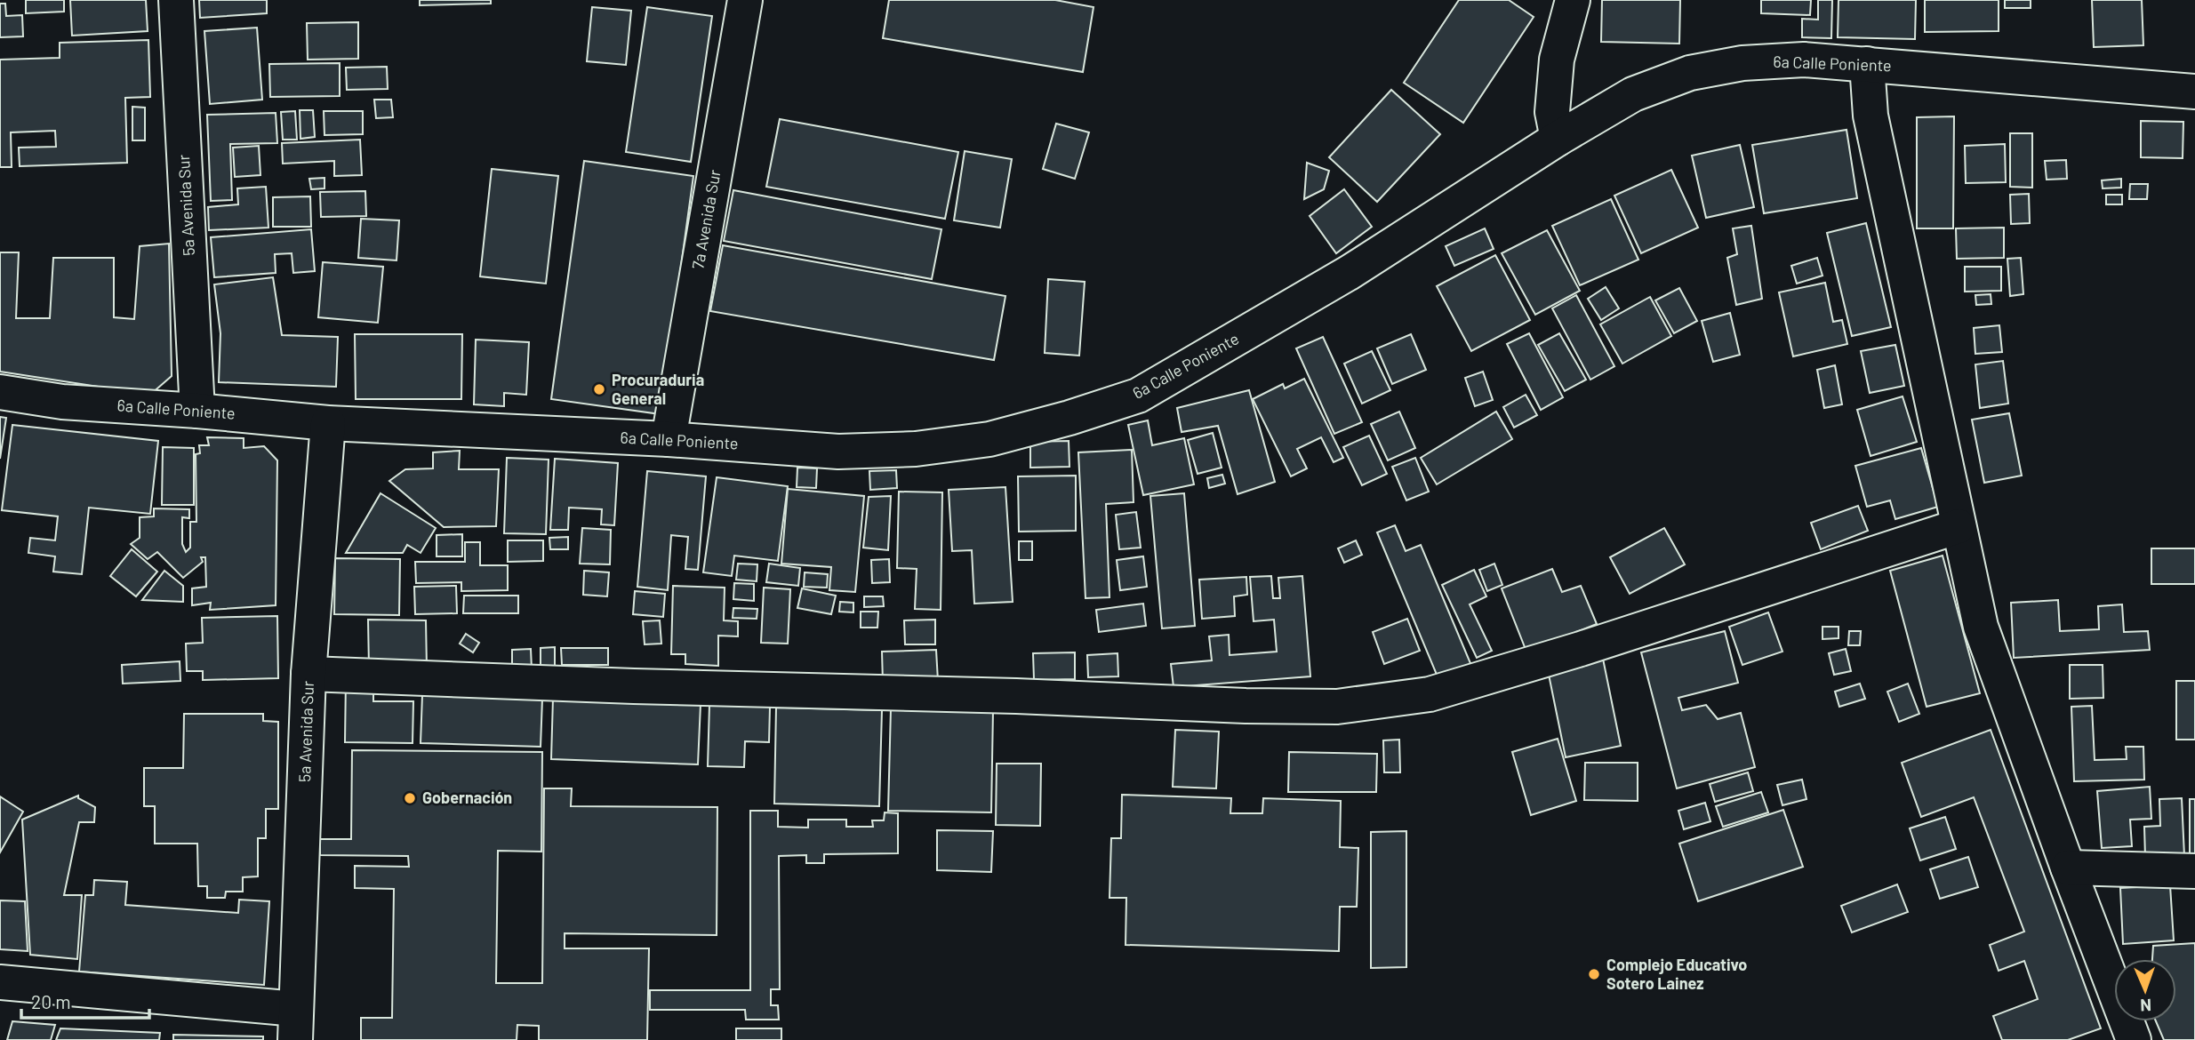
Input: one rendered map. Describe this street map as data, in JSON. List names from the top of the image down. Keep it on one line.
{"streets":{"street":["6a Calle Poniente","5a Avenida Sur","7a Avenida Sur"]},"crossings":[["6a Calle Poniente","5a Avenida Sur"],["6a Calle Poniente","7a Avenida Sur"]],"places":["Procuraduria General","Gobernación","Complejo Educativo Sotero Lainez"],"scale_bar":"20 m","north":"bottom"}
